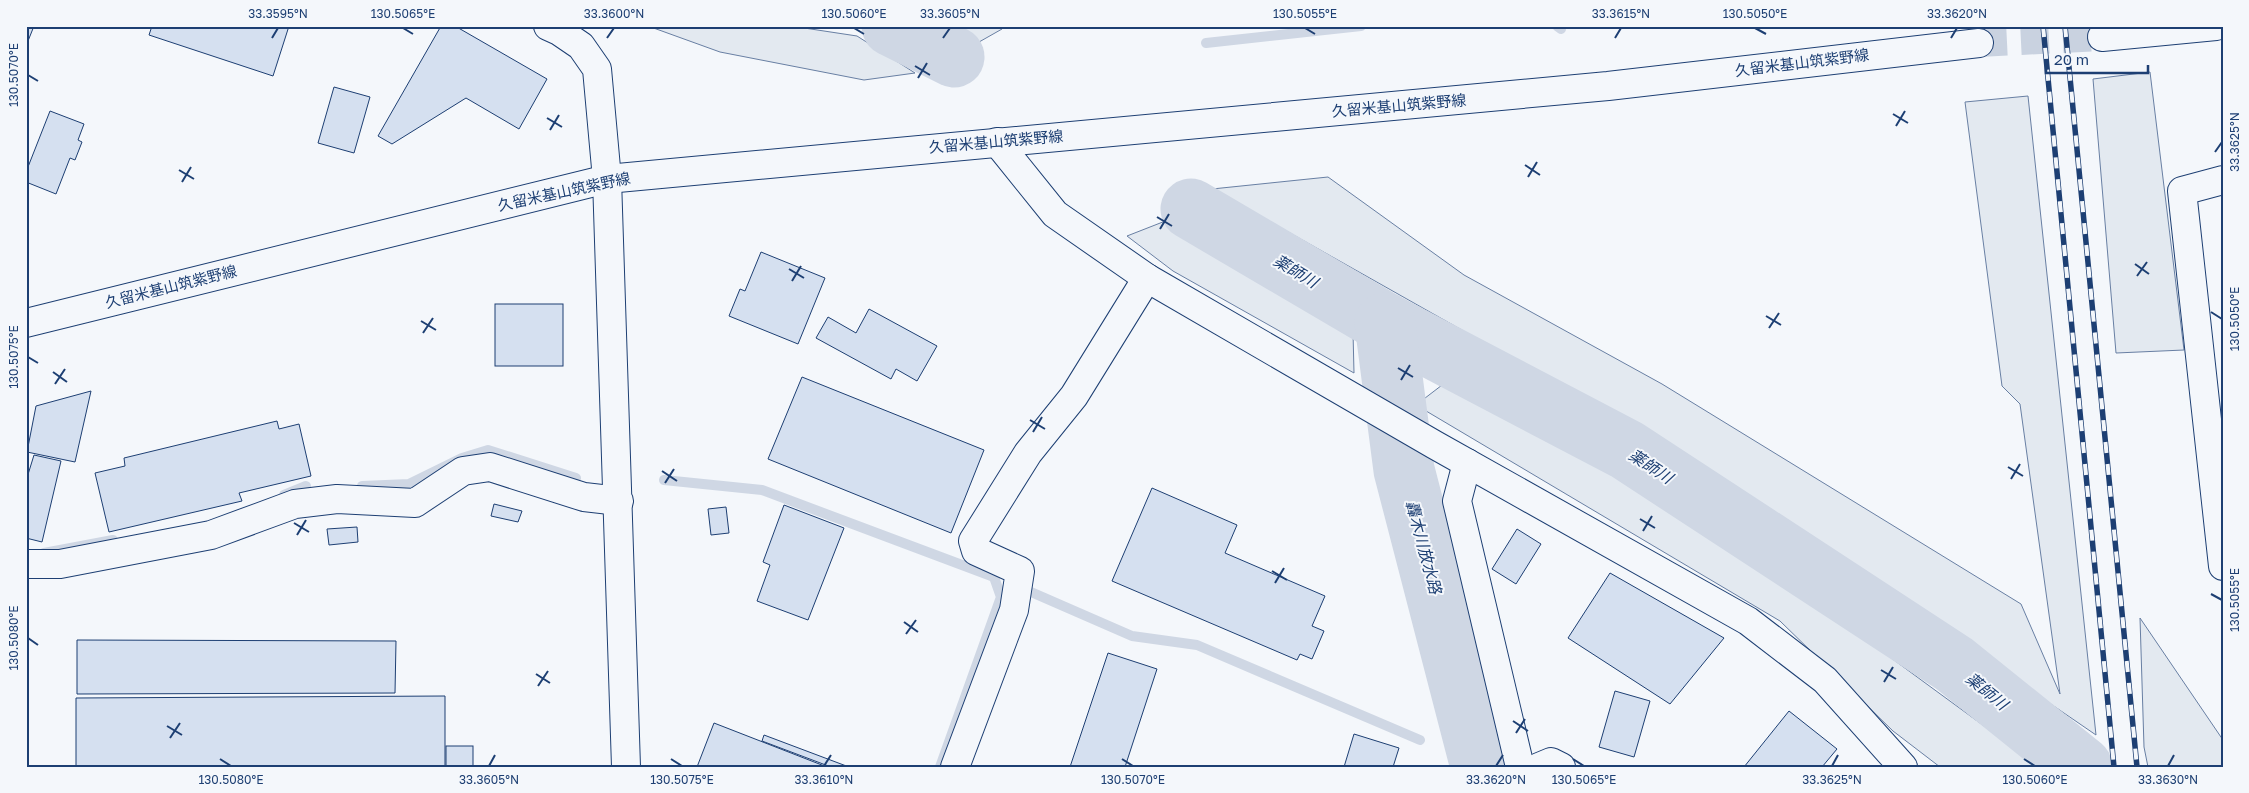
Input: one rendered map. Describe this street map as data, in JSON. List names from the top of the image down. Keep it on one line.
{"streets":{"street":["久留米基山筑紫野線"]},"water":["薬師川","轟木川放水路"],"scale_bar":"20 m","coordinates":["33.3595°N","130.5065°E","33.3600°N","130.5060°E","33.3605°N","130.5055°E","33.3615°N","130.5050°E","33.3620°N","130.5070°E","33.3625°N","130.5075°E","130.5080°E","33.3610°N","33.3630°N"]}
